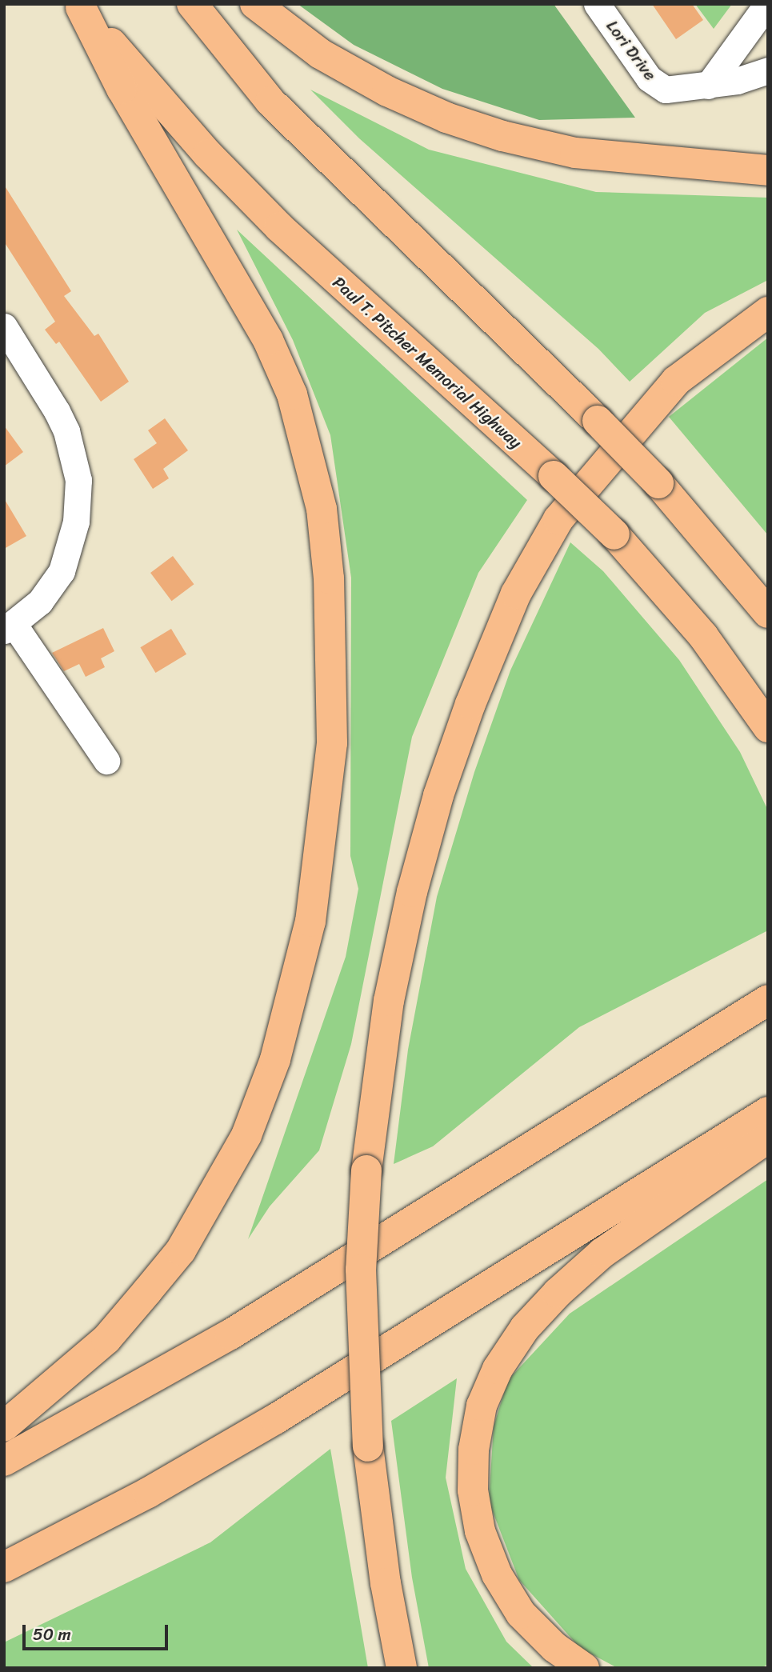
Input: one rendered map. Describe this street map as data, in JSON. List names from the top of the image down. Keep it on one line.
{"streets":{"highway":["Paul T. Pitcher Memorial Highway"],"street":["Lori Drive"]},"scale_bar":"50 m"}
